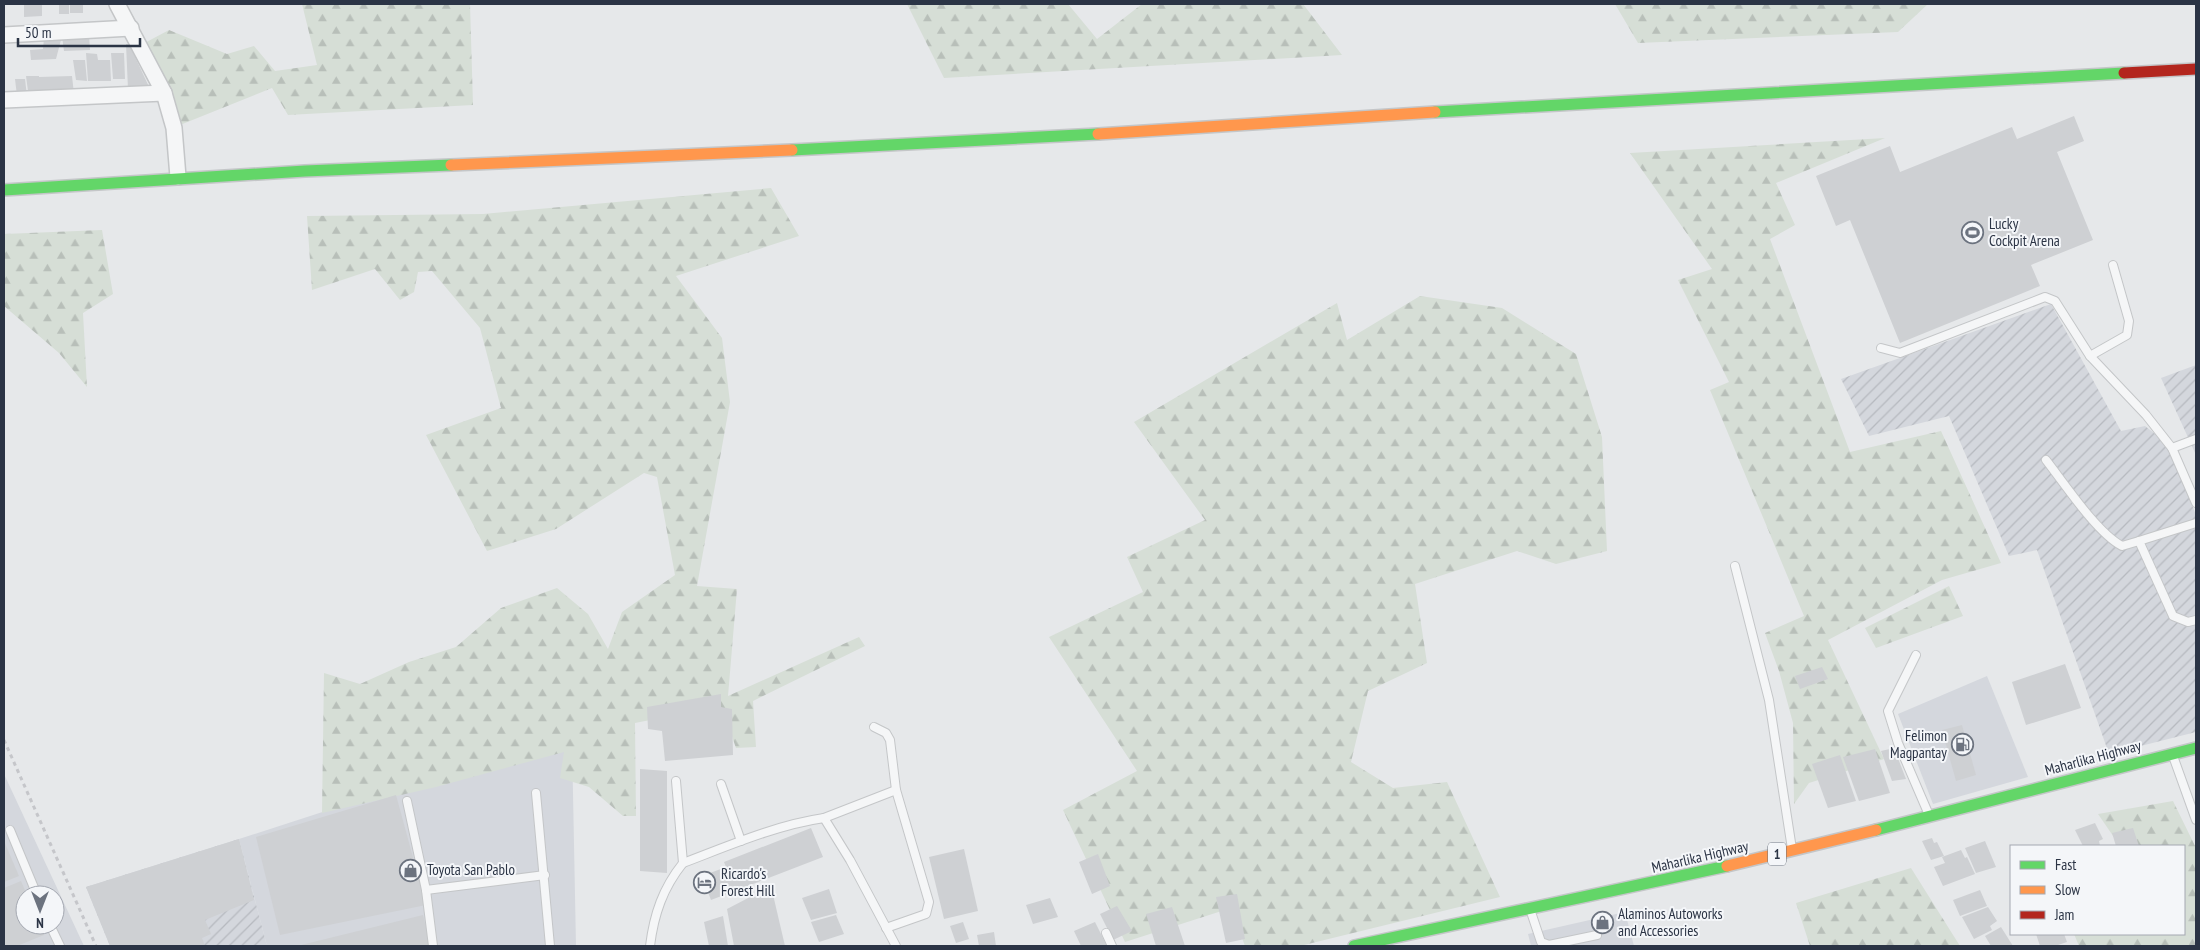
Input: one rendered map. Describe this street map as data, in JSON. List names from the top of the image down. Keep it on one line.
{"streets":{"street":["Maharlika Highway","1"]},"places":{"sports":["Lucky Cockpit Arena"],"fuel station":["Felimon Magpantay"],"shop":["Toyota San Pablo","Alaminos Autoworks and Accessories"],"hotel":["Ricardo's Forest Hill"]},"legend":["Fast","Slow","Jam"],"scale_bar":"50 m","north":"bottom"}
